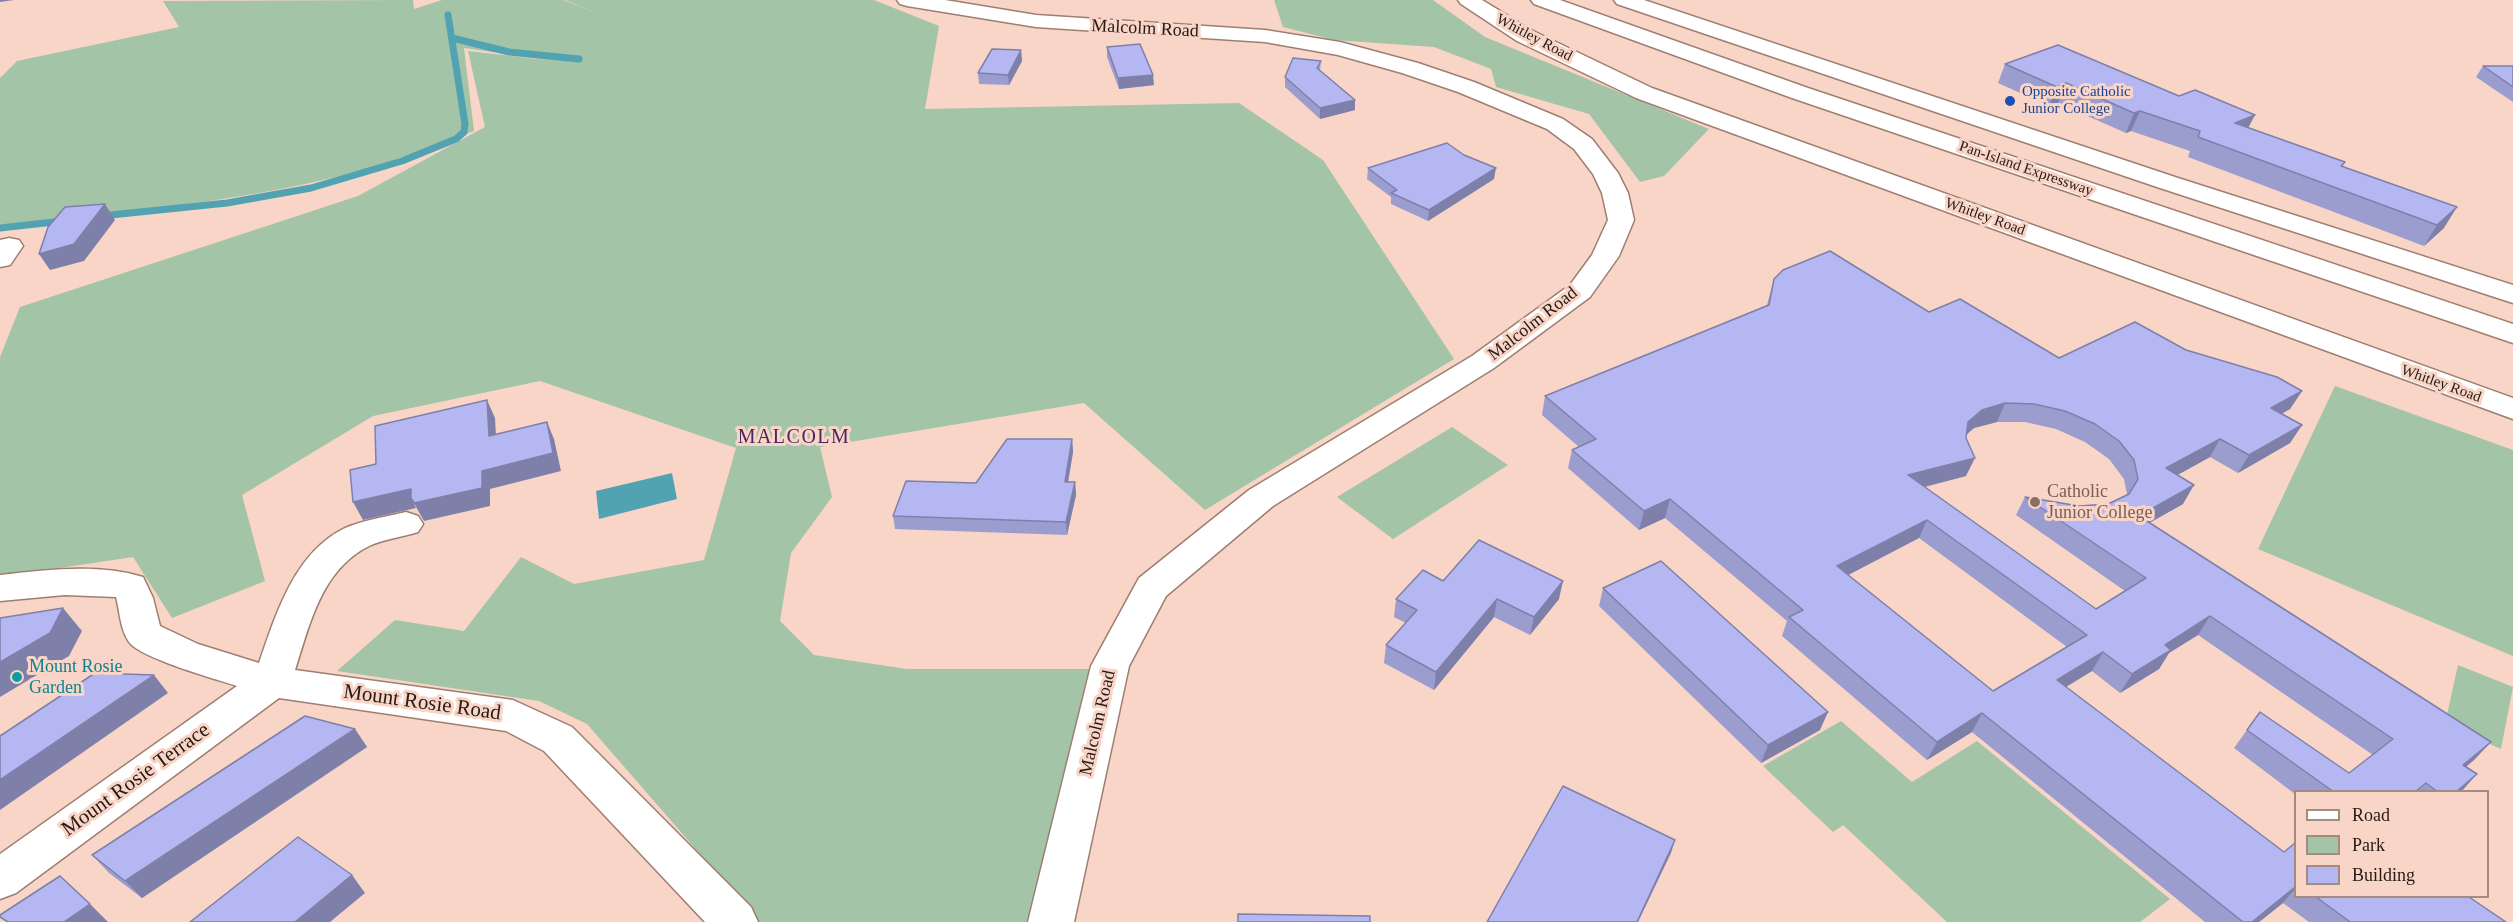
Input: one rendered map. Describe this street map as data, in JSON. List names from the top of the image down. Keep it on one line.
{"streets":{"main road":["Malcolm Road","Whitley Road","Pan-Island Expressway","Mount Rosie Road","Mount Rosie Terrace"]},"crossings":[["Mount Rosie Road","Mount Rosie Terrace"]],"districts":["MALCOLM"],"places":["Opposite Catholic Junior College","Catholic Junior College","Mount Rosie Garden"],"legend":["Road","Park","Building"]}
